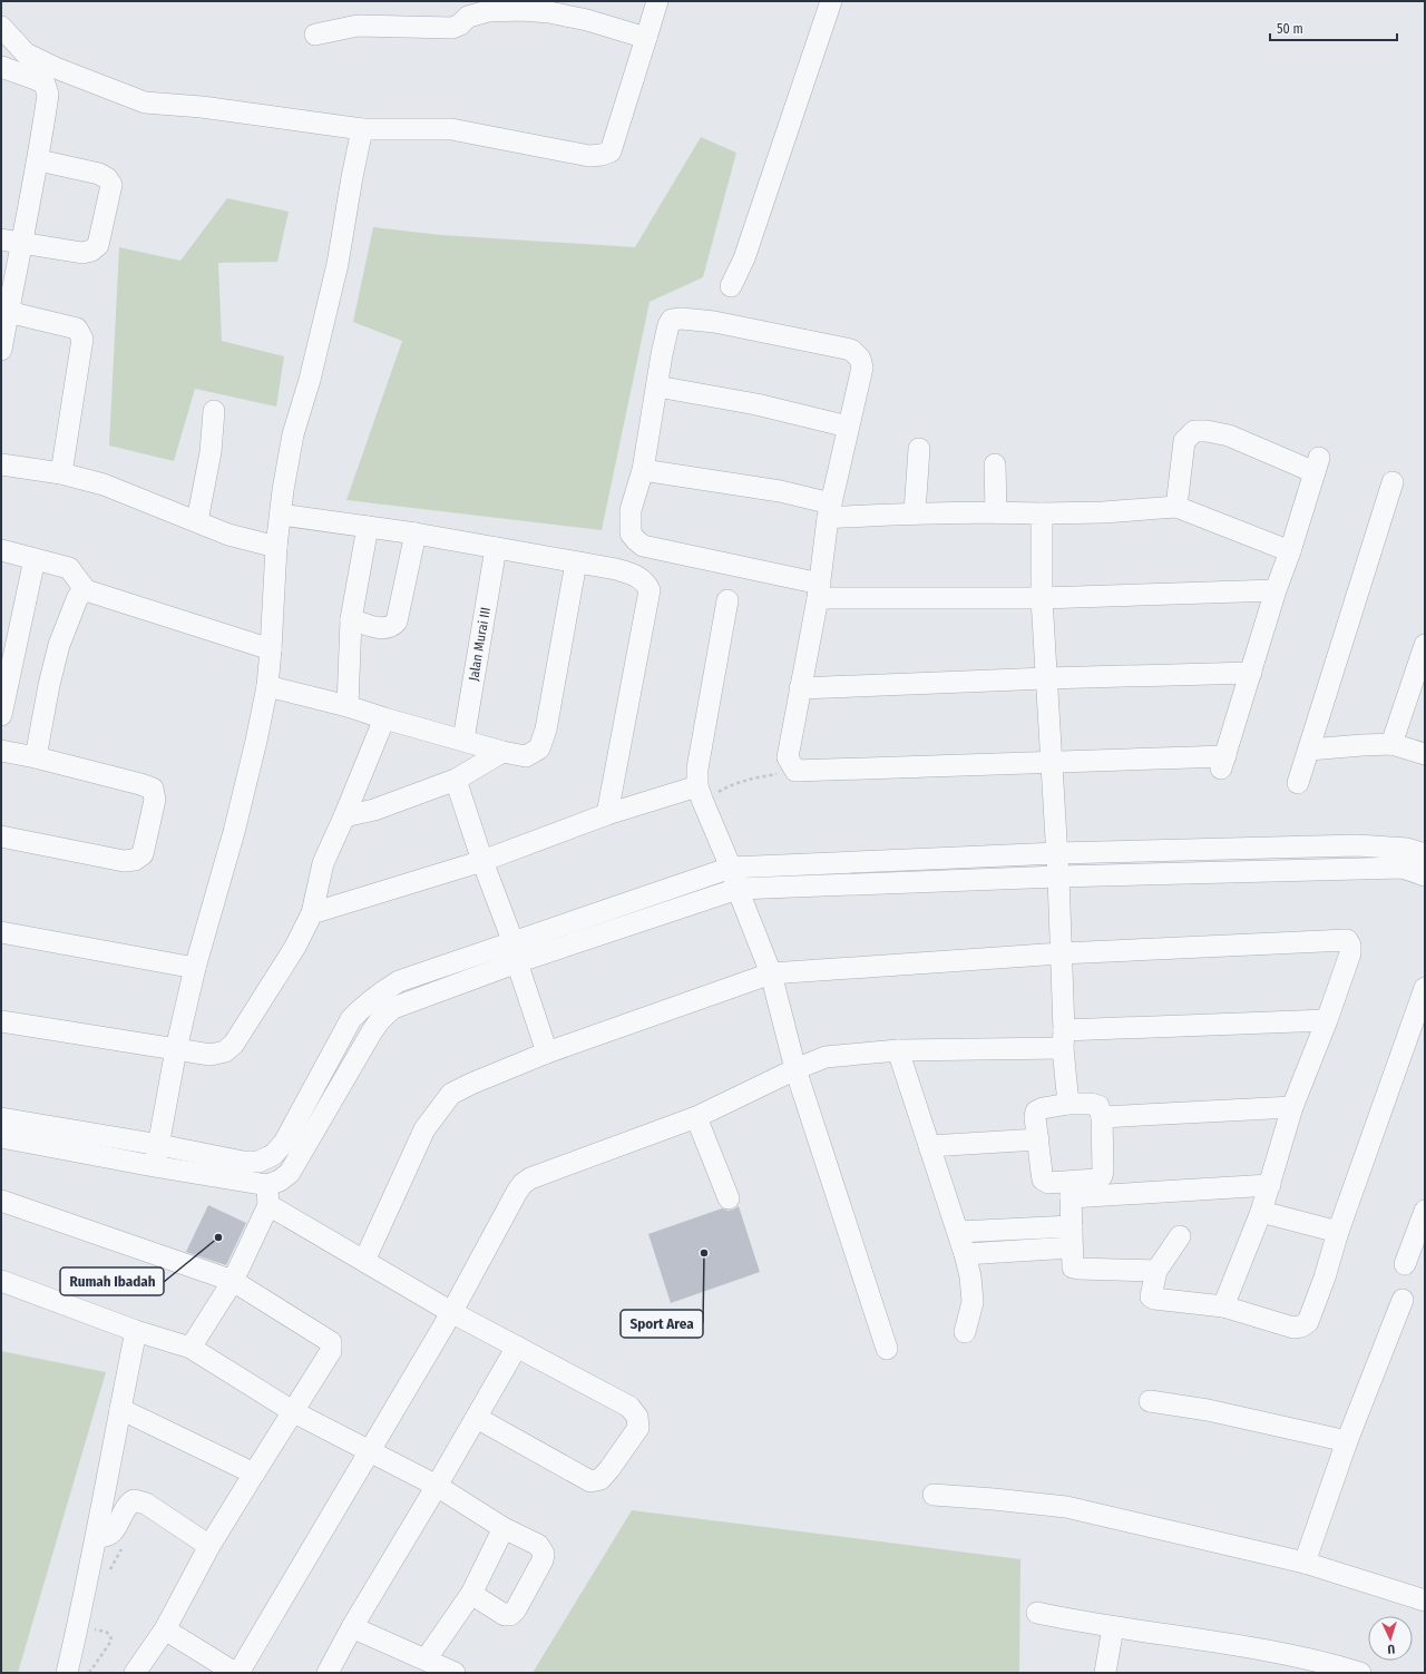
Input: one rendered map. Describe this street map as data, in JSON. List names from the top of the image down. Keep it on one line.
{"streets":{"street":["Jalan Murai III"]},"places":["Rumah Ibadah","Sport Area"],"scale_bar":"50 m","north":"bottom"}
